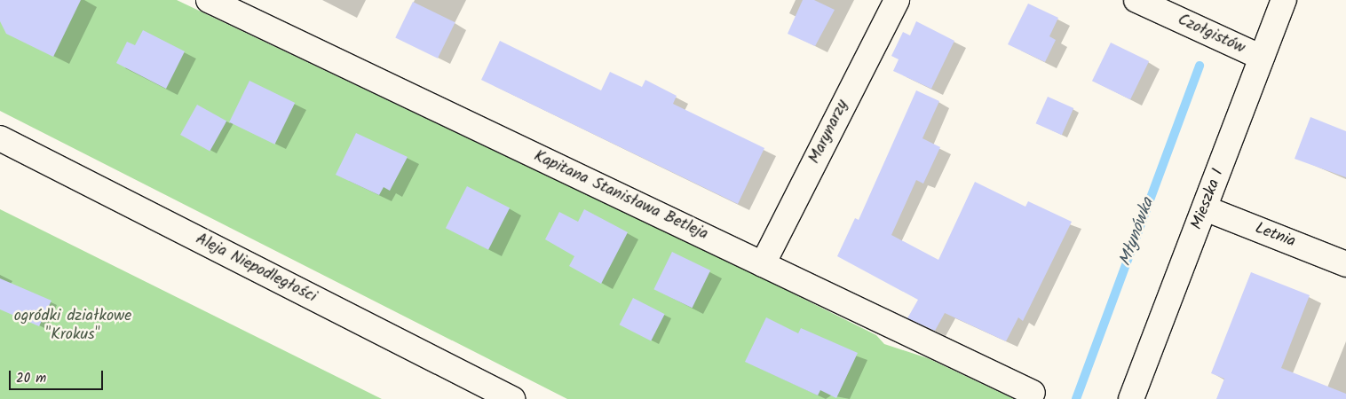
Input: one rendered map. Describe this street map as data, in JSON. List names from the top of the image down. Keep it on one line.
{"streets":{"street":["Czołgistów","Marynarzy","Kapitana Stanisława Betleja","Mieszka I","Letnia","Aleja Niepodległości"]},"crossings":[["Czołgistów","Mieszka I"],["Marynarzy","Kapitana Stanisława Betleja"],["Mieszka I","Letnia"]],"water":["Młynówka"],"parks":["ogródki działkowe \"Krokus\""],"scale_bar":"20 m"}
